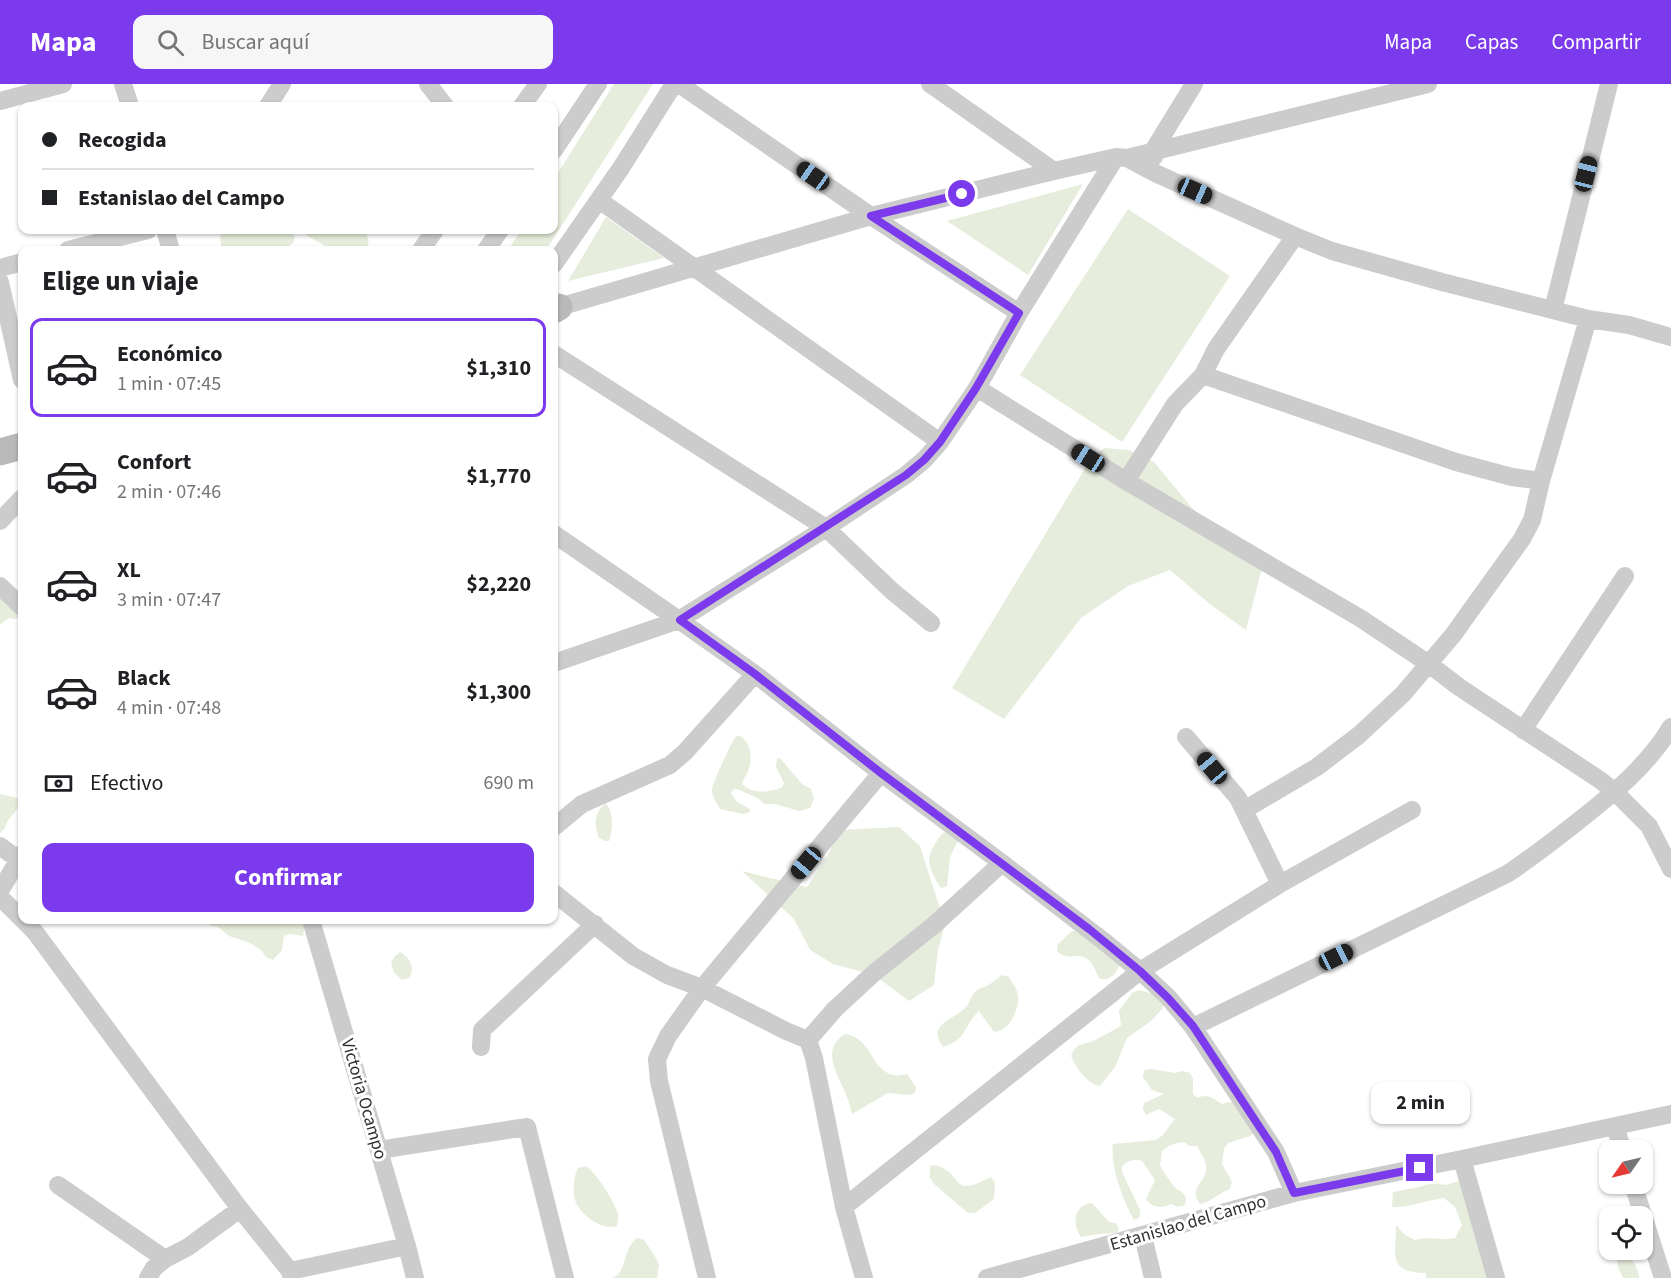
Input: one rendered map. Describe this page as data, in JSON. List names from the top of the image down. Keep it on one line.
{"streets":{"street":["Victoria Ocampo","Estanislao del Campo"]},"north":"bottom left","page":{"header":"Mapa","search":"Buscar aquí","nav":["Mapa","Capas","Compartir"],"banner":["Recogida","Estanislao del Campo"],"heading":"Elige un viaje","list":[{"name":"Económico","note":"1 min · 07:45","value":"$1,310"},{"name":"Confort","note":"2 min · 07:46","value":"$1,770"},{"name":"XL","note":"3 min · 07:47","value":"$2,220"},{"name":"Black","note":"4 min · 07:48","value":"$1,300"}],"pay":["Efectivo","690 m"],"buttons":"Confirmar","bubble":"2 min"}}
